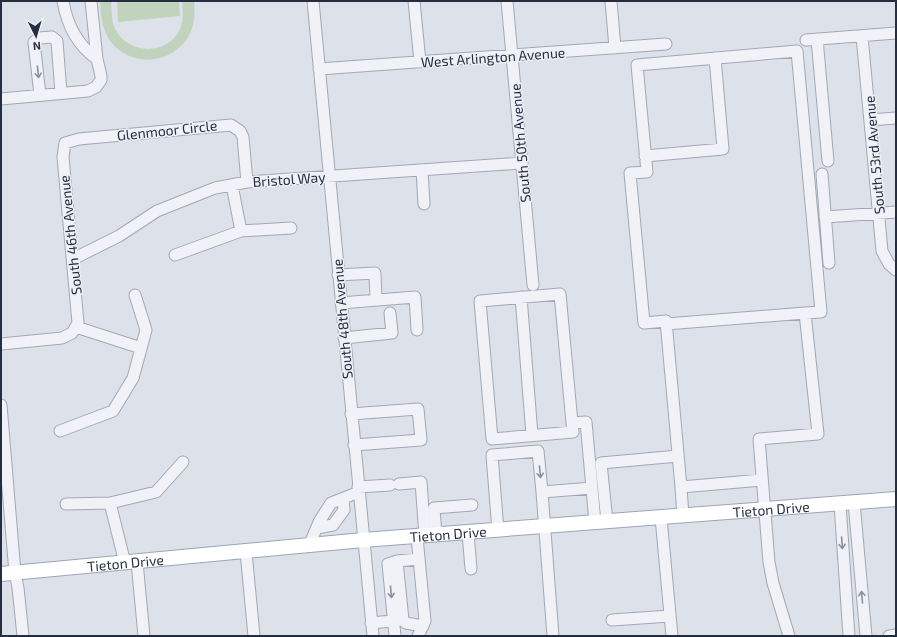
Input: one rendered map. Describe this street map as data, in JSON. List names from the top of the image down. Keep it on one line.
{"streets":{"main road":["Tieton Drive"],"street":["West Arlington Avenue","Glenmoor Circle","South 50th Avenue","South 53rd Avenue","Bristol Way","South 46th Avenue","South 48th Avenue"]},"crossings":[["West Arlington Avenue","South 50th Avenue"],["West Arlington Avenue","South 48th Avenue"],["Glenmoor Circle","Bristol Way"],["Glenmoor Circle","South 46th Avenue"],["South 50th Avenue","Bristol Way"],["Bristol Way","South 46th Avenue"],["Bristol Way","South 48th Avenue"],["South 48th Avenue","Tieton Drive"]],"north":"bottom"}
